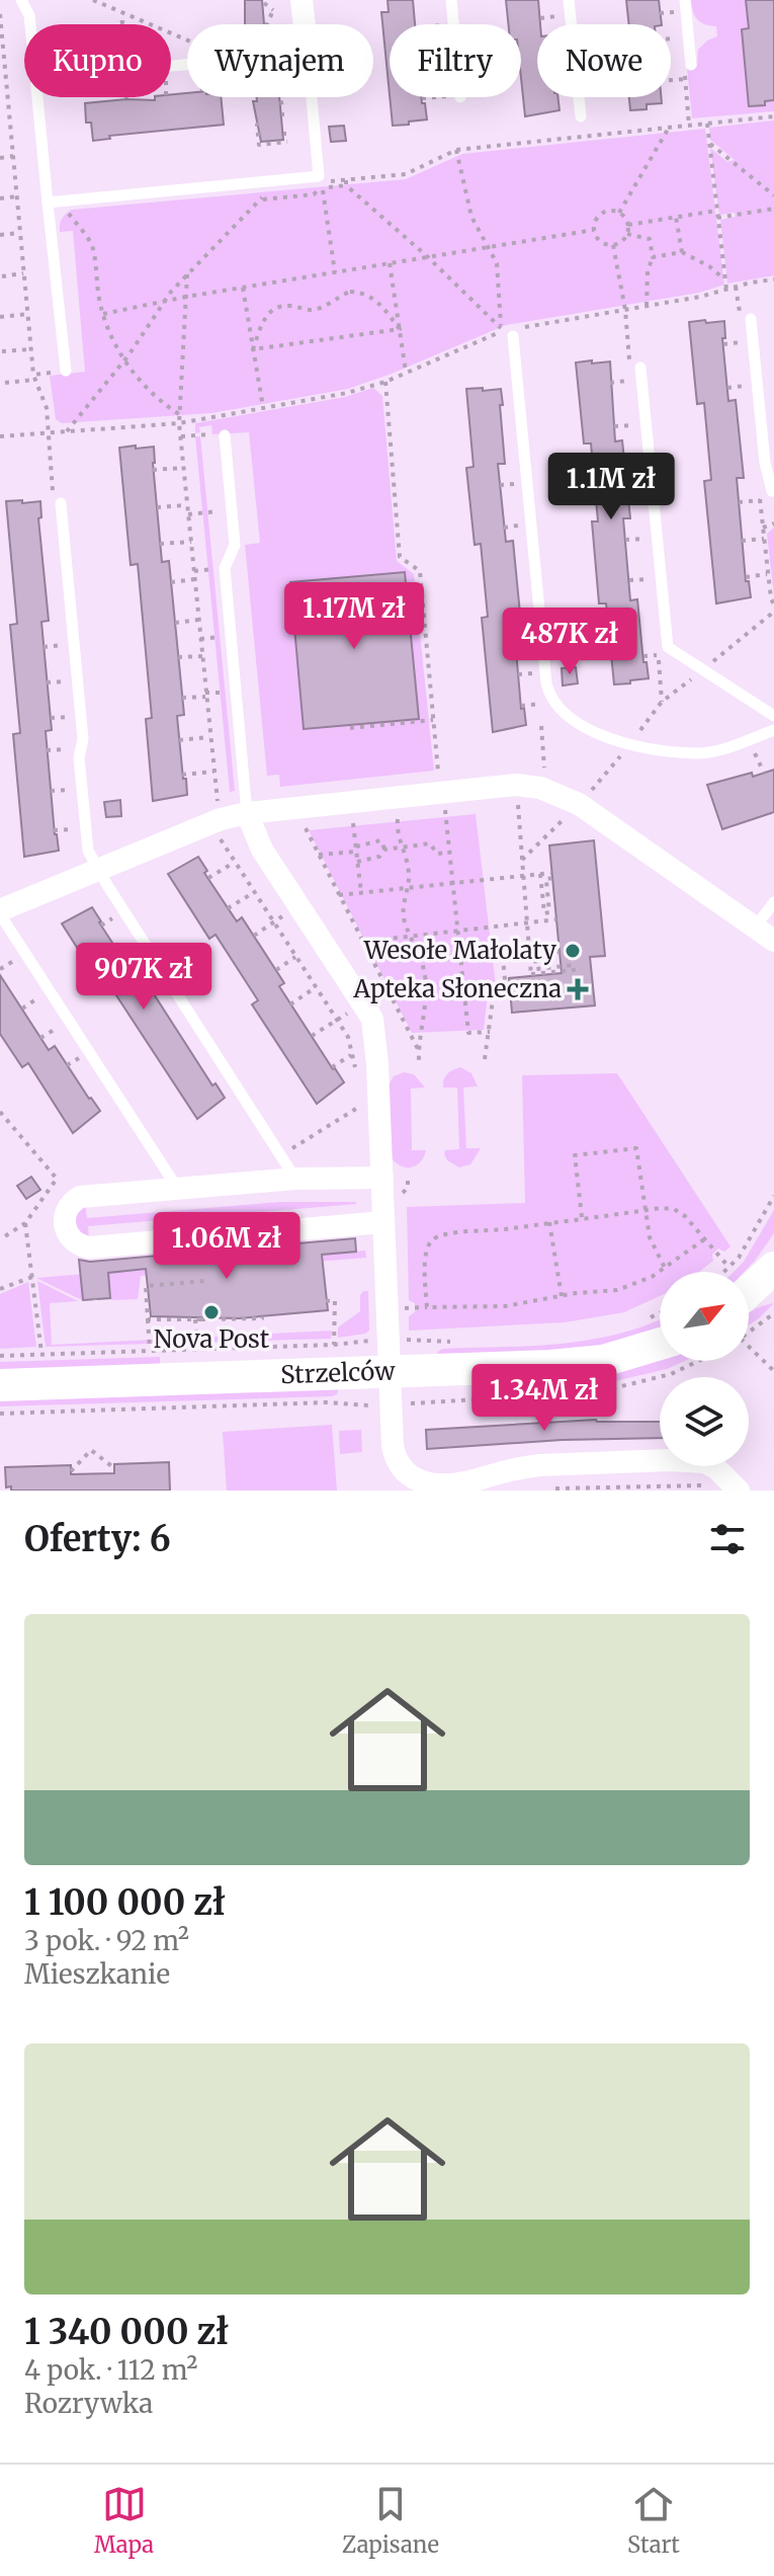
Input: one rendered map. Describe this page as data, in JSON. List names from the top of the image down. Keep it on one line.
{"streets":{"street":["Strzelców"]},"places":{"other":["Wesołe Małolaty","Nova Post"],"health":["Apteka Słoneczna"]},"north":"top right","page":{"chip":["Kupno","Wynajem","Filtry","Nowe"],"price":["1.1M zł","1.17M zł","487K zł","907K zł","1.06M zł","1.34M zł"],"heading":"Oferty: 6","list":[{"name":"1 100 000 zł","note":"3 pok. · 92 m² · Mieszkanie"},{"name":"1 340 000 zł","note":"4 pok. · 112 m² · Rozrywka"}],"tabs":["Mapa","Zapisane","Start"]}}
